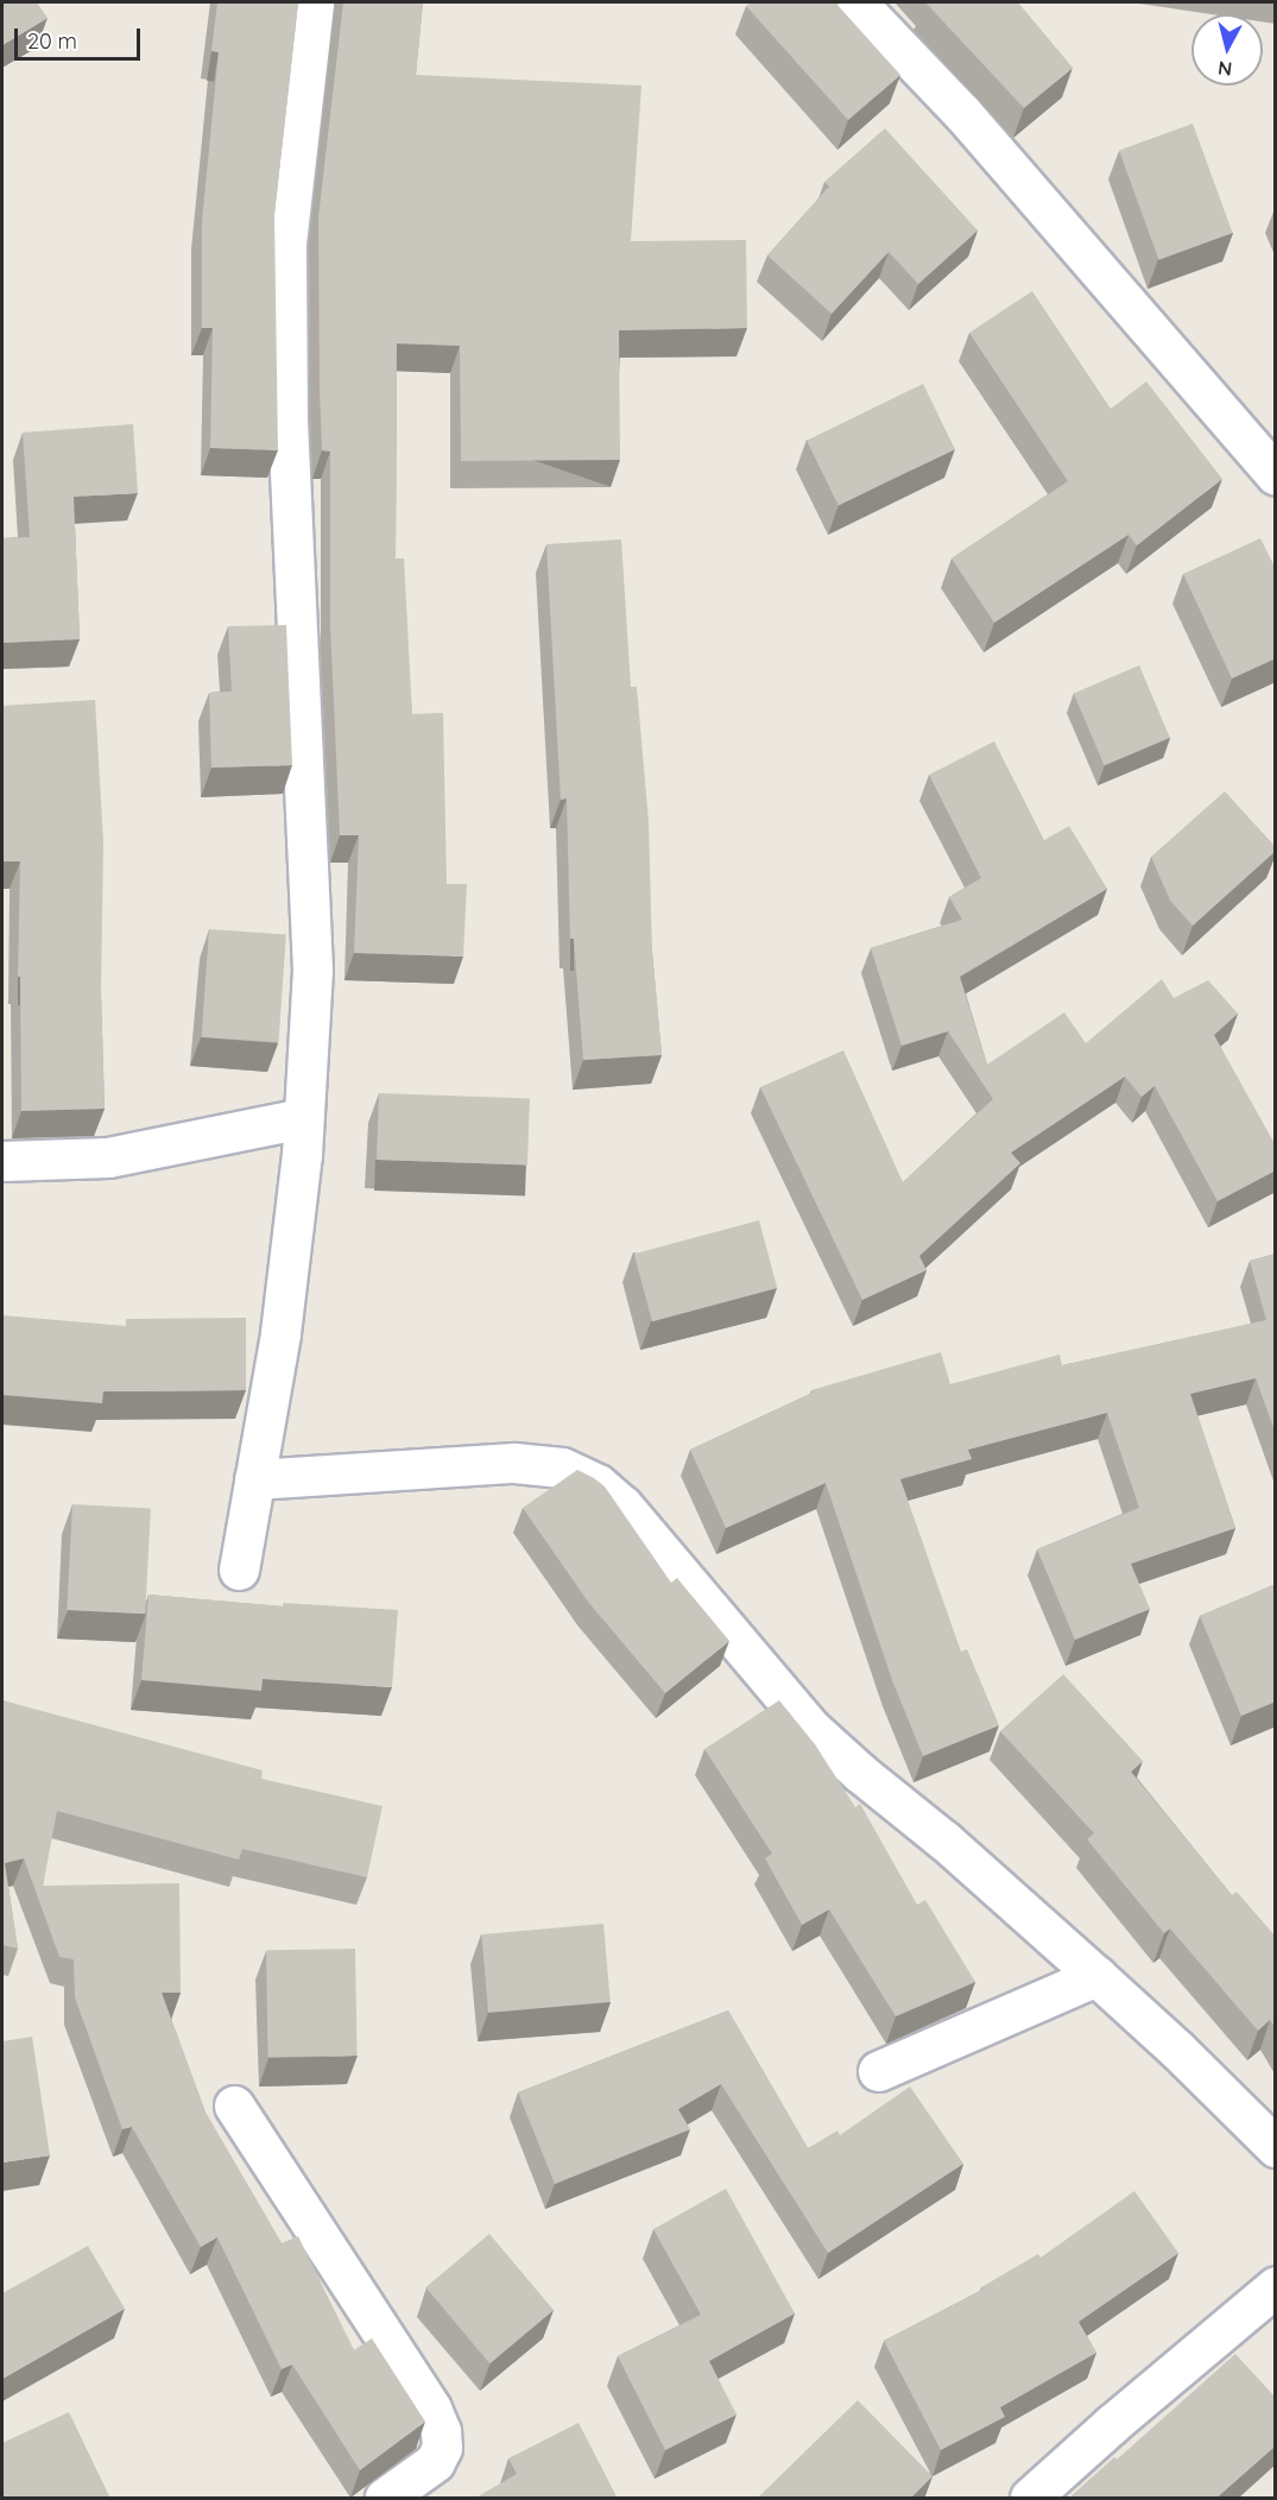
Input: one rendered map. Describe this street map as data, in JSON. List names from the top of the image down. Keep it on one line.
{"scale_bar":"20 m","north":"bottom"}
